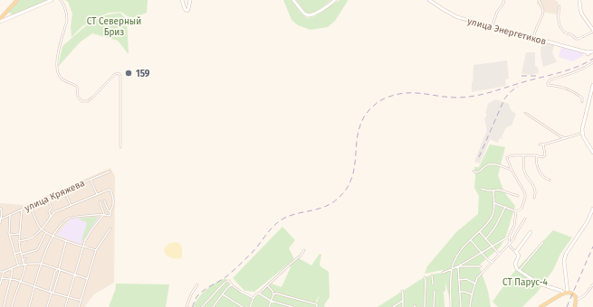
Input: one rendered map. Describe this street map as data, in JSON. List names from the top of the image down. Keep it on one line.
{"streets":{"main road":["улица Энергетиков"],"street":["улица Кряжева"]},"parks":["СТ Северный Бриз","СТ Парус-4"],"places":["159"]}
